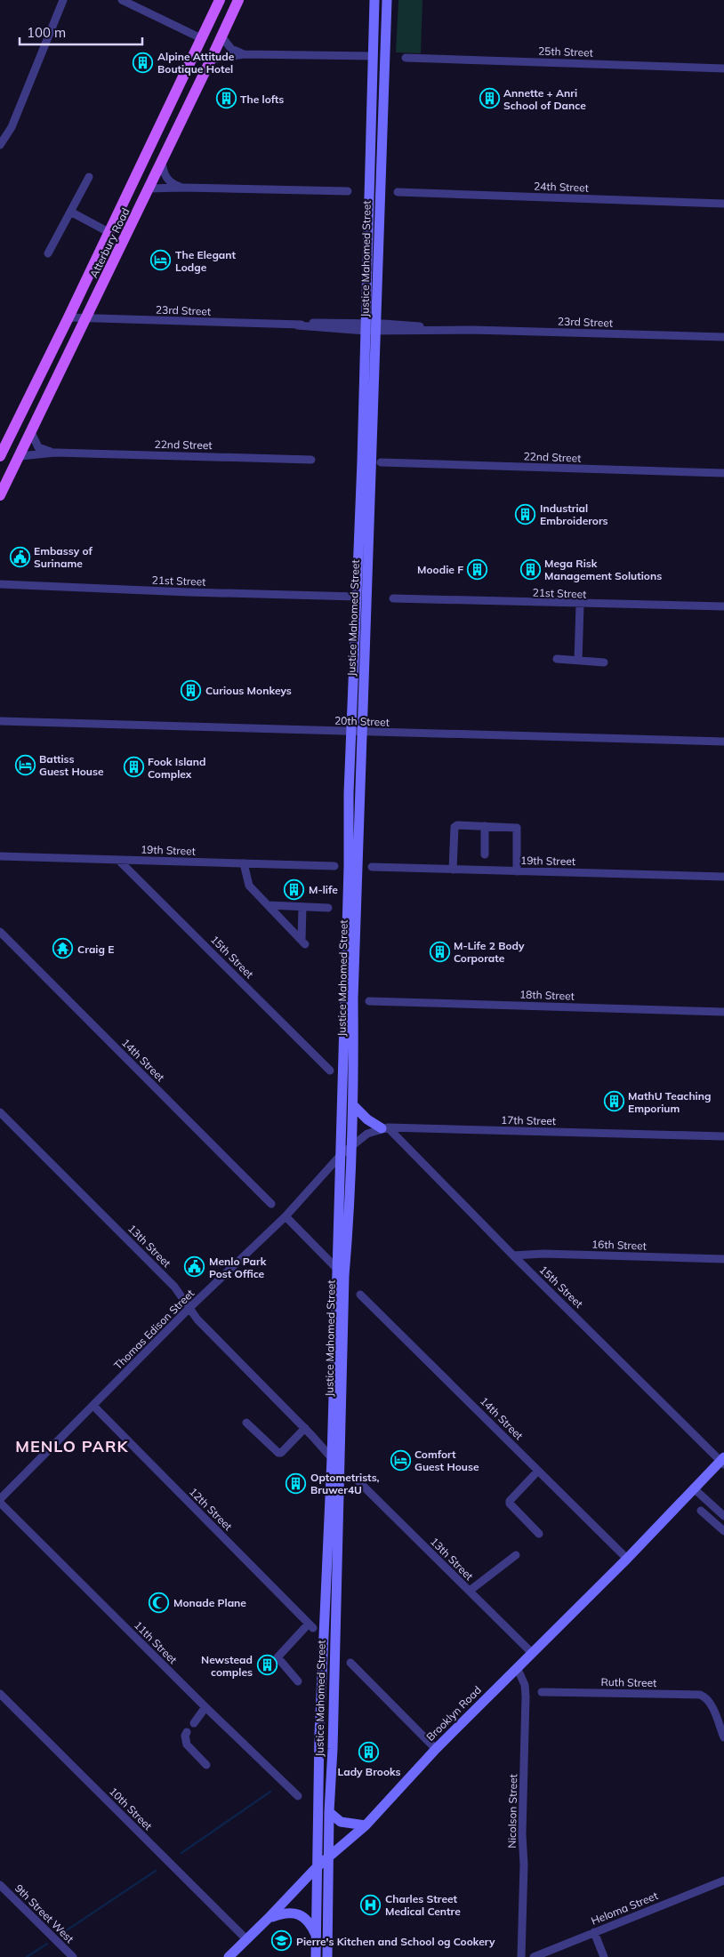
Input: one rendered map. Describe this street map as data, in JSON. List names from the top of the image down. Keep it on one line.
{"streets":{"main road":["Atterbury Road","Justice Mahomed Street","Brooklyn Road"],"street":["25th Street","24th Street","23rd Street","22nd Street","21st Street","20th Street","19th Street","15th Street","18th Street","14th Street","17th Street","16th Street","13th Street","Thomas Edison Street","12th Street","11th Street","Ruth Street","10th Street","Nicolson Street","Heloma Street","9th Street West"]},"crossings":[["Atterbury Road","23rd Street"],["Atterbury Road","22nd Street"],["Justice Mahomed Street","23rd Street"],["Justice Mahomed Street","21st Street"],["Justice Mahomed Street","20th Street"],["Justice Mahomed Street","17th Street"],["Justice Mahomed Street","13th Street"],["Justice Mahomed Street","Thomas Edison Street"],["Justice Mahomed Street","Brooklyn Road"],["19th Street","15th Street"],["15th Street","17th Street"],["15th Street","16th Street"],["15th Street","Brooklyn Road"],["14th Street","Brooklyn Road"],["17th Street","Thomas Edison Street"],["13th Street","Thomas Edison Street"],["13th Street","Brooklyn Road"],["Thomas Edison Street","12th Street"],["Brooklyn Road","10th Street"],["Brooklyn Road","Nicolson Street"]],"districts":["MENLO PARK"],"places":{"building":["Alpine Attitude Boutique Hotel","The lofts","Annette + Anri School of Dance","Industrial Embroiderors","Moodie F","Mega Risk Management Solutions","Curious Monkeys","Fook Island Complex","M-life","M-Life 2 Body Corporate","MathU Teaching Emporium","Optometrists, Bruwer4U","Newstead comples","Lady Brooks"],"hotel":["The Elegant Lodge","Battiss Guest House","Comfort Guest House"],"public building":["Embassy of Suriname","Menlo Park Post Office"],"temple":["Craig E"],"mosque":["Monade Plane"],"hospital":["Charles Street Medical Centre"],"school or university":["Pierre's Kitchen and School og Cookery"]},"scale_bar":"100 m"}
